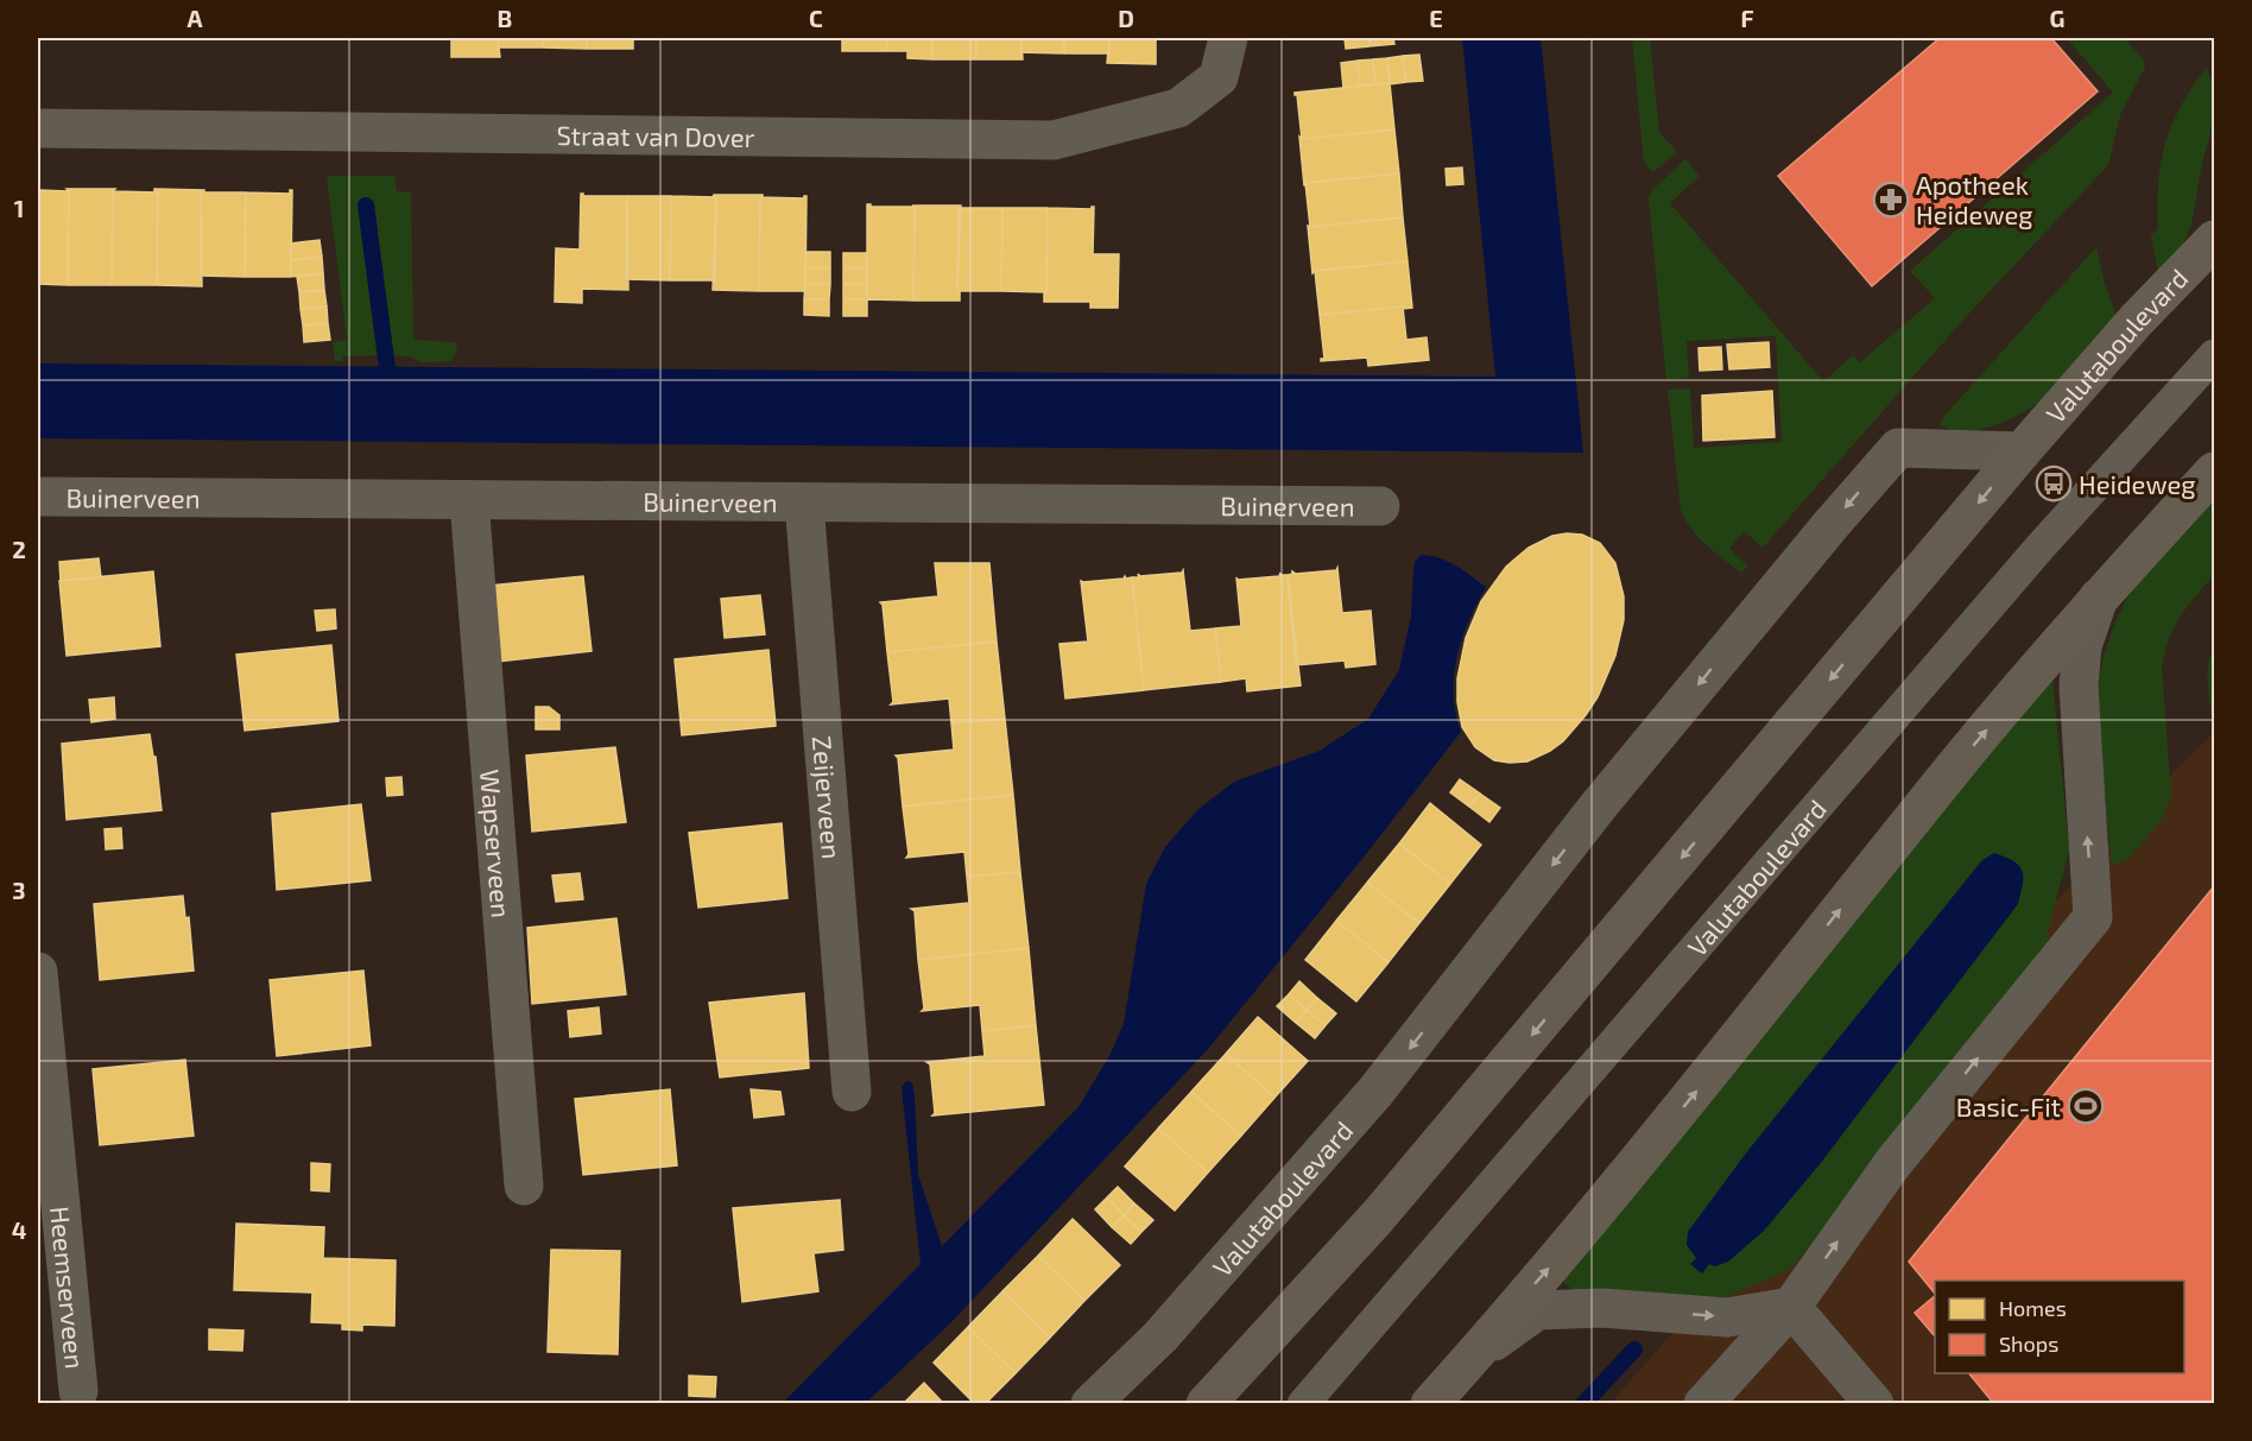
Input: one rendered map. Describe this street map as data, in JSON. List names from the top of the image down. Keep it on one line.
{"streets":{"main road":["Valutaboulevard"],"street":["Straat van Dover","Buinerveen","Zeijerveen","Wapserveen","Heemserveen"]},"crossings":[["Buinerveen","Zeijerveen"],["Buinerveen","Wapserveen"]],"places":{"pharmacy":["Apotheek Heideweg"],"bus stop":["Heideweg"],"sports":["Basic-Fit"]},"legend":["Homes","Shops"],"grid":{"columns":["A","B","C","D","E","F","G"],"rows":["1","2","3","4"]}}
